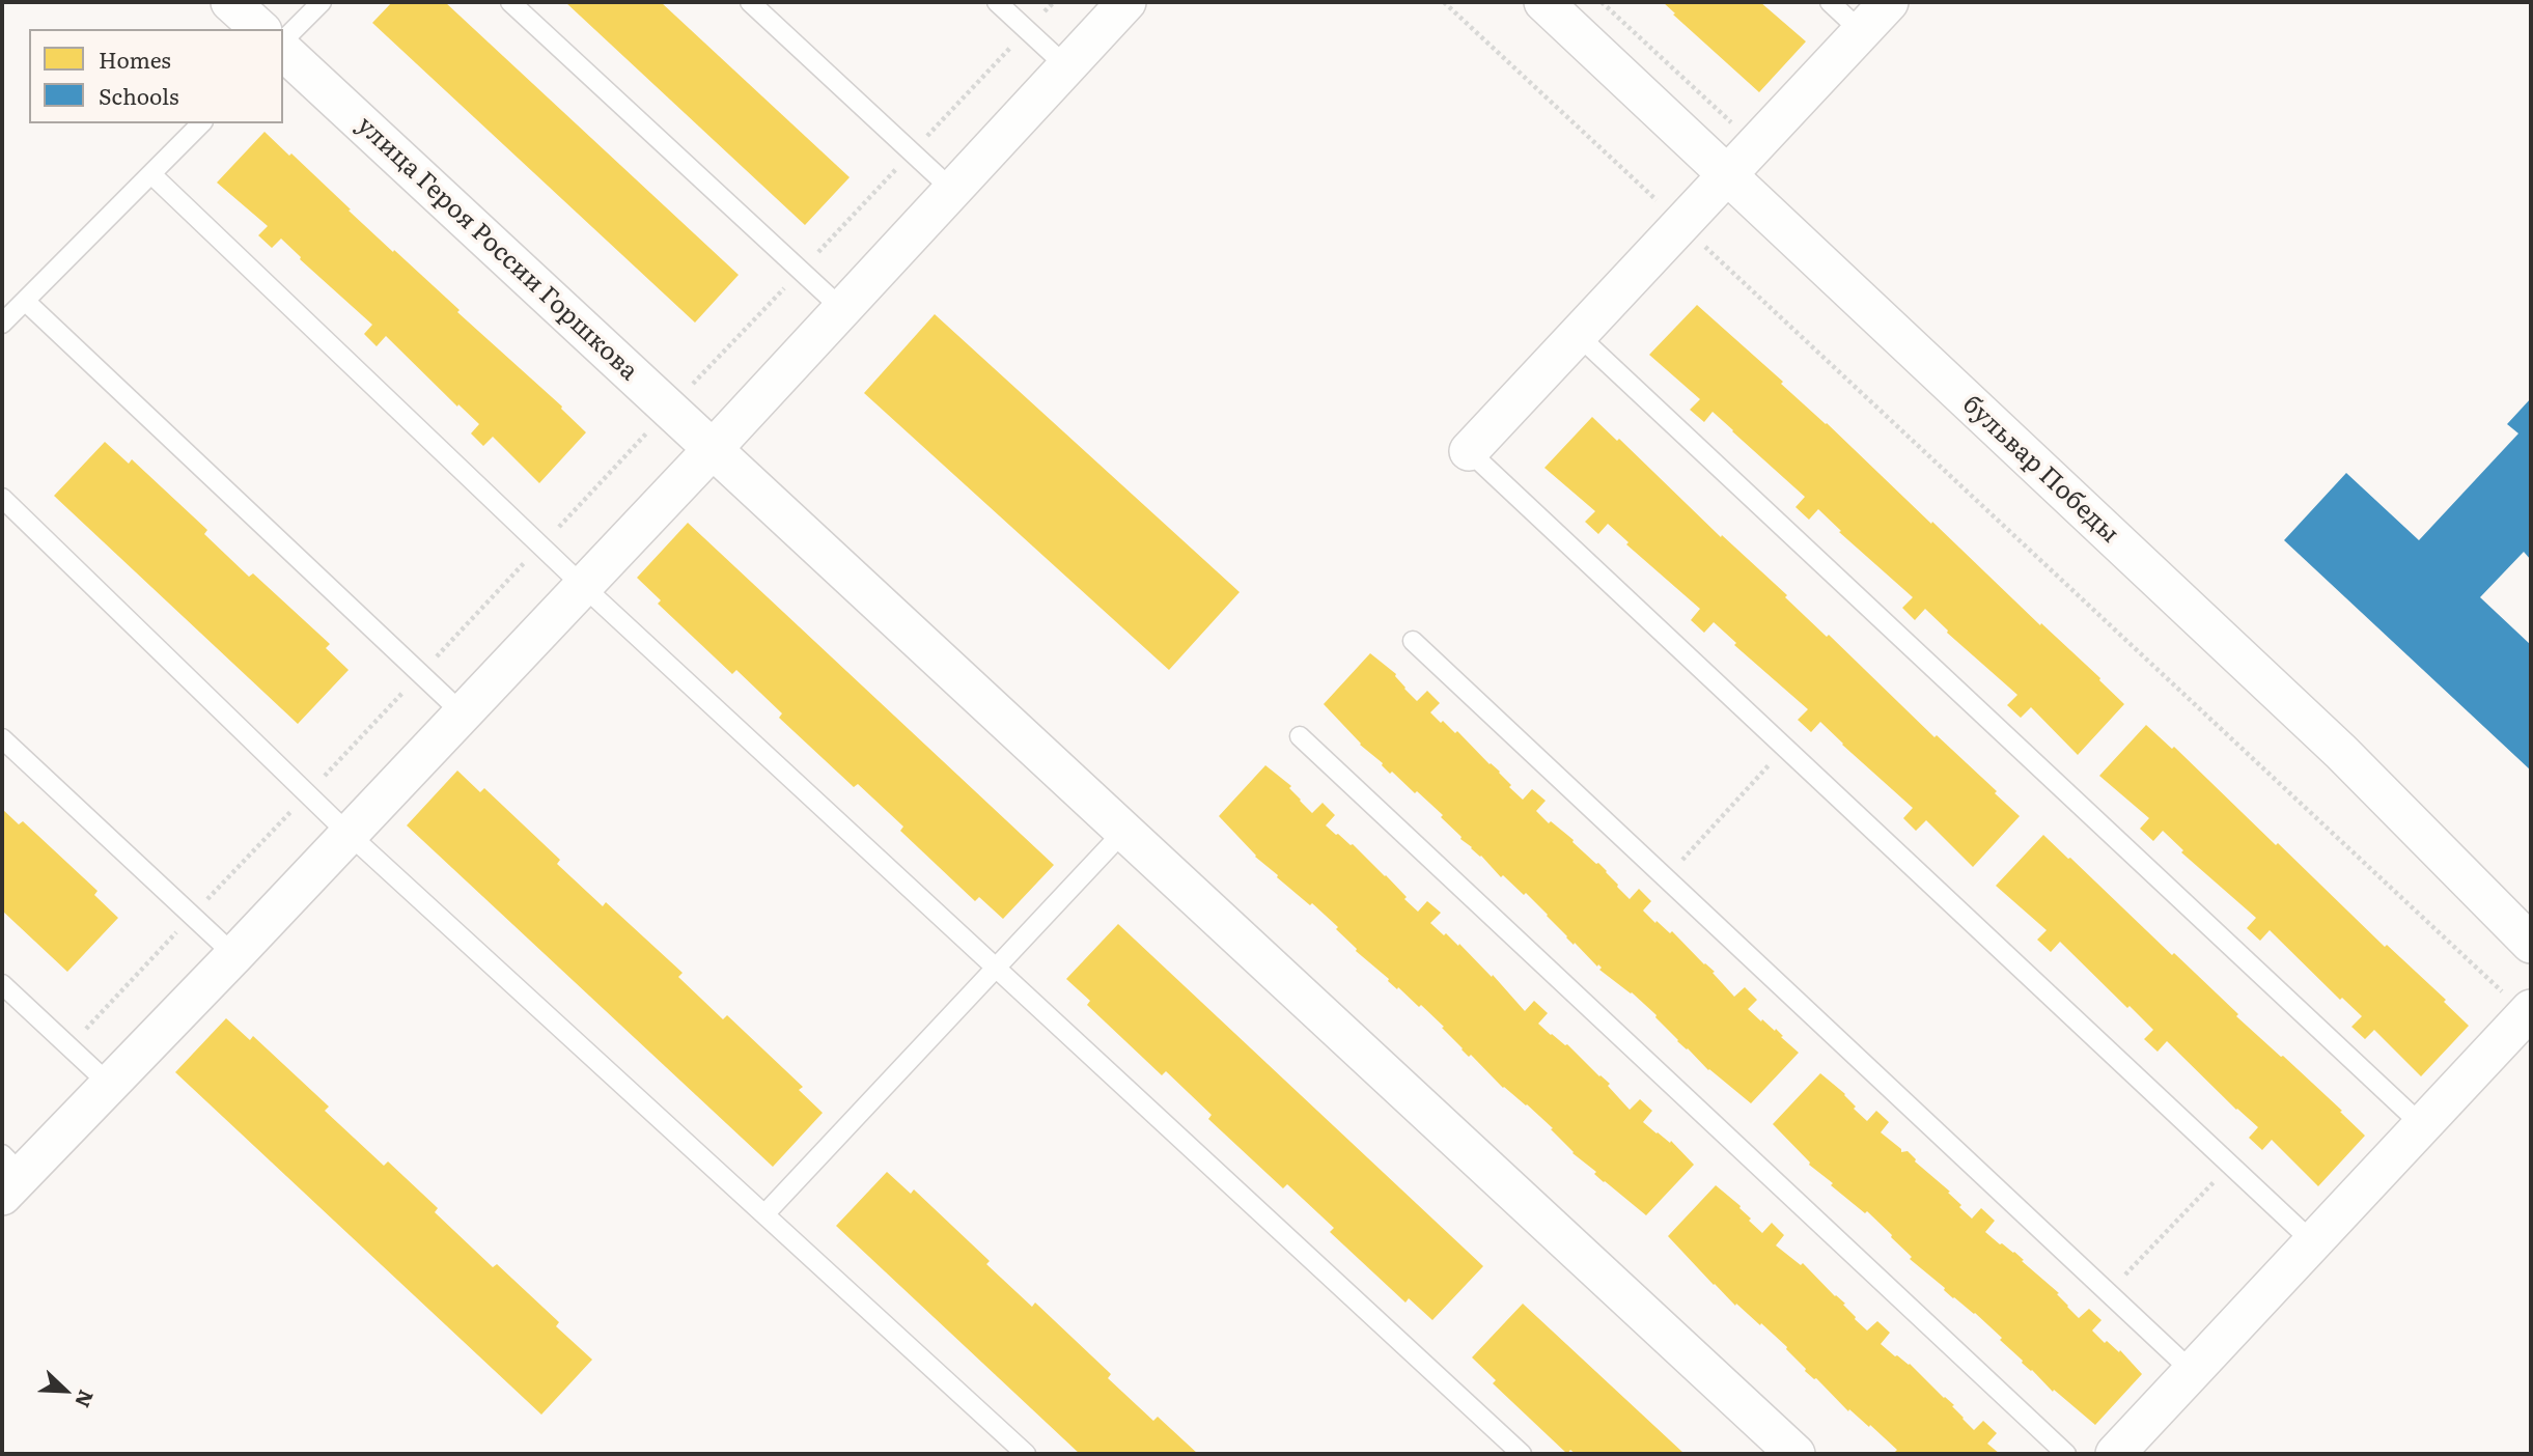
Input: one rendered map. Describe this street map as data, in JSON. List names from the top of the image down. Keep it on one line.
{"streets":{"street":["улица Героя России Горшкова","бульвар Победы"]},"legend":["Homes","Schools"],"north":"bottom right"}
